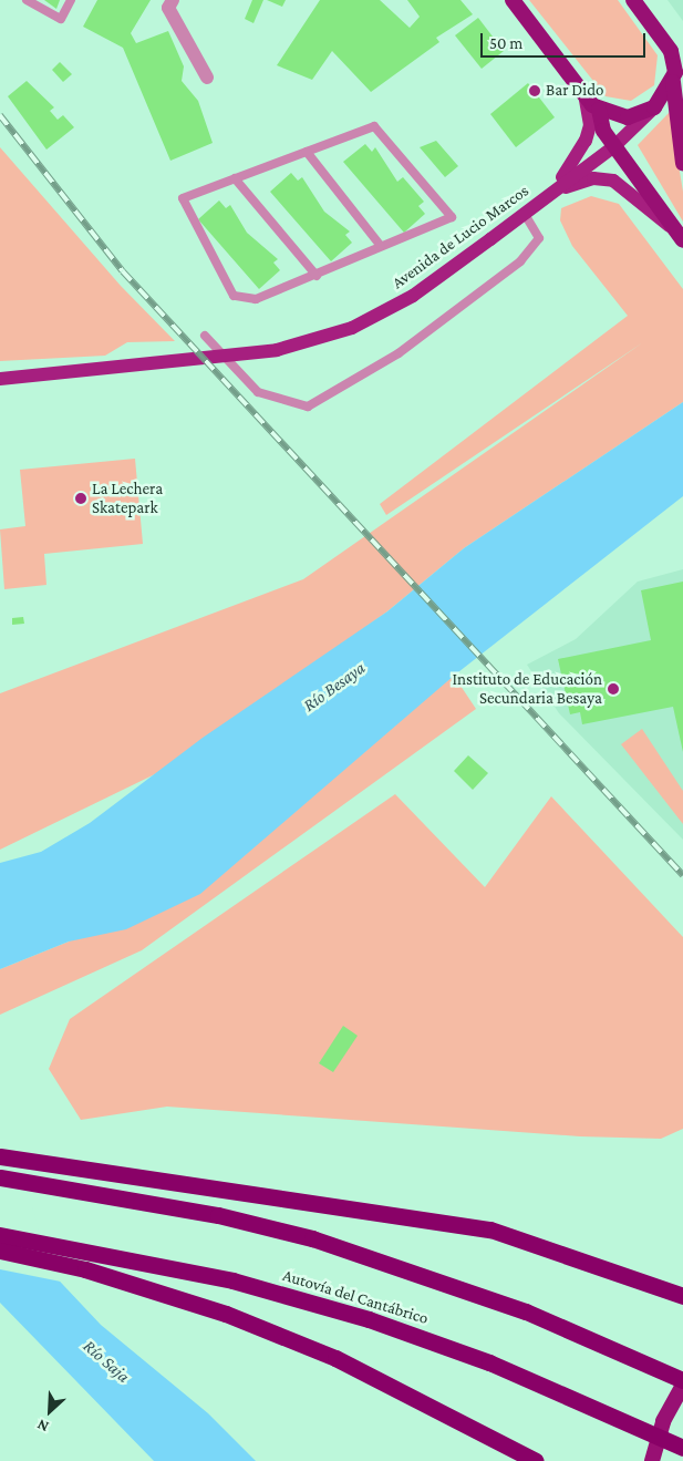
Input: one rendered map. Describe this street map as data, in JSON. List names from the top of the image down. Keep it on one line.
{"streets":{"highway":["Autovía del Cantábrico"],"main road":["Avenida de Lucio Marcos"]},"water":["Río Besaya","Río Saja"],"places":["Bar Dido","La Lechera Skatepark","Instituto de Educación Secundaria Besaya"],"scale_bar":"50 m","north":"bottom left"}
